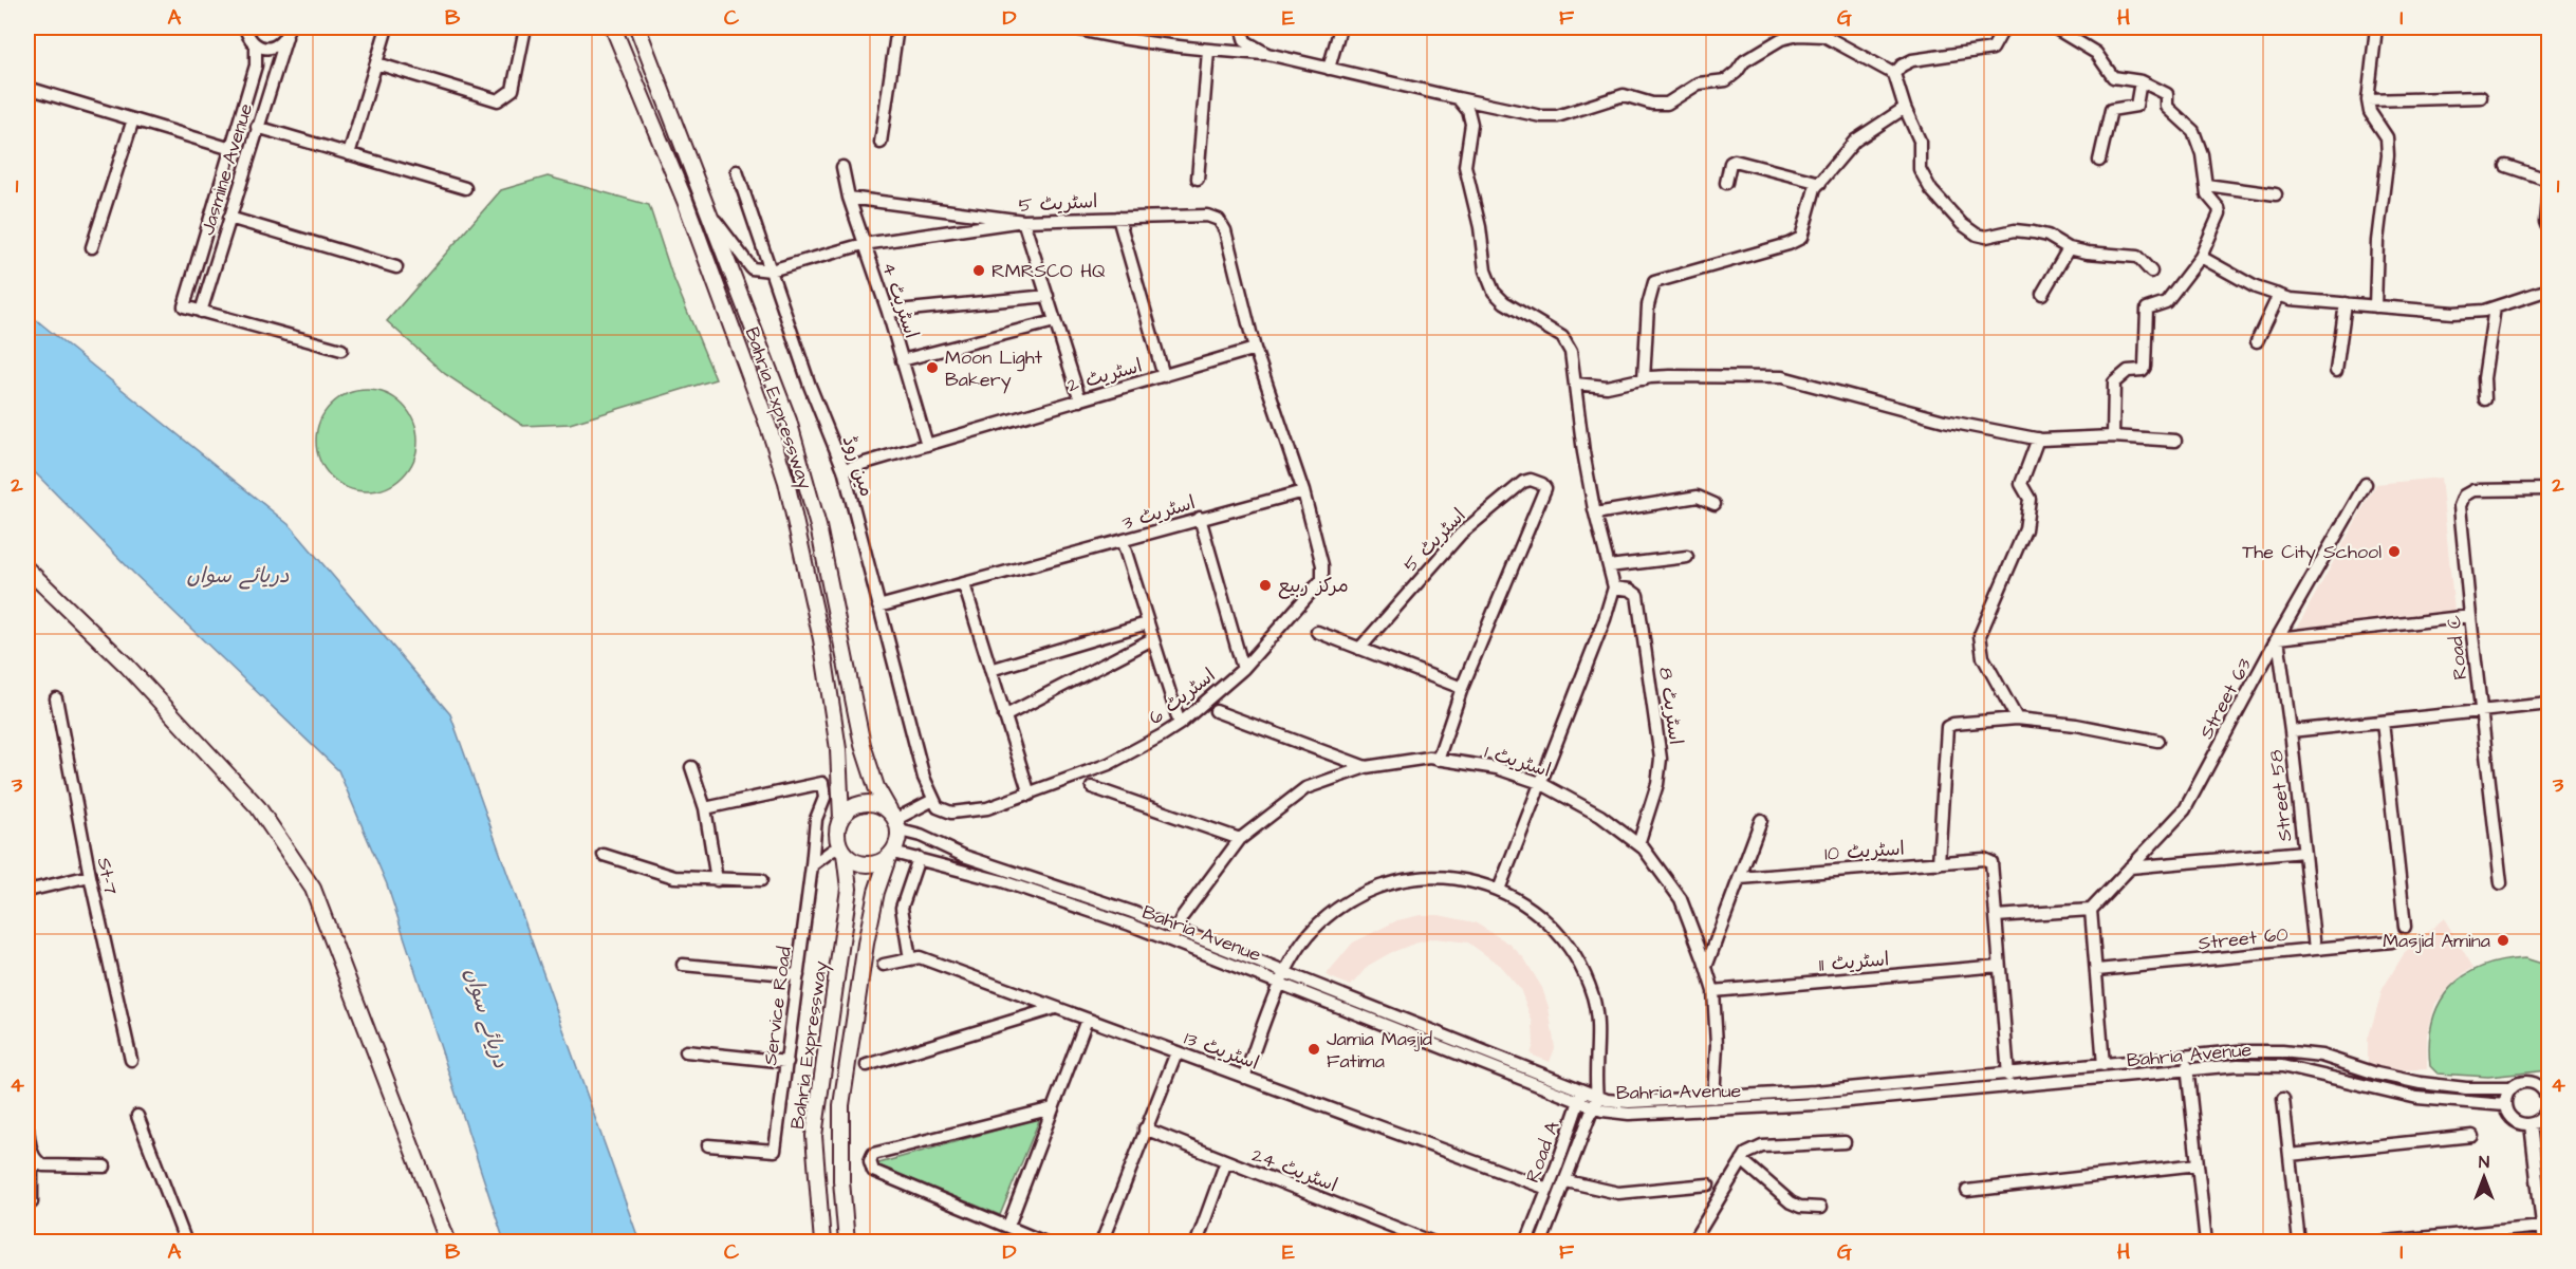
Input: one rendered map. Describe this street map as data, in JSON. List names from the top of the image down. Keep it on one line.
{"streets":{"main road":["Bahria Expressway"],"street":["Jasmine Avenue","اسٹریٹ 5","اسٹریٹ 4","اسٹریٹ 2","مین روڈ","اسٹریٹ 3","Road C","اسٹریٹ 6","Street 63","اسٹریٹ 8","اسٹریٹ 1","Street 58","اسٹریٹ 10","St-7","Bahria Avenue","Street 60","اسٹریٹ 11","Service Road","اسٹریٹ 13","Road A","اسٹریٹ 24"]},"crossings":[["اسٹریٹ 5","اسٹریٹ 4"],["اسٹریٹ 5","اسٹریٹ 2"],["اسٹریٹ 5","مین روڈ"],["اسٹریٹ 4","اسٹریٹ 2"],["اسٹریٹ 2","مین روڈ"],["Bahria Expressway","Bahria Avenue"],["مین روڈ","اسٹریٹ 3"],["مین روڈ","اسٹریٹ 6"],["اسٹریٹ 3","اسٹریٹ 6"],["Street 63","Street 58"],["اسٹریٹ 8","اسٹریٹ 1"],["اسٹریٹ 1","Bahria Avenue"],["اسٹریٹ 1","اسٹریٹ 11"],["Street 58","Street 60"],["Bahria Avenue","Road A"],["اسٹریٹ 13","Road A"]],"water":["دریائے سواں"],"places":["RMRSCO HQ","Moon Light Bakery","The City School","مرکز ربیع","Masjid Amina","Jamia Masjid Fatima"],"north":"top","grid":{"columns":["A","B","C","D","E","F","G","H","I"],"rows":["1","2","3","4"]}}
